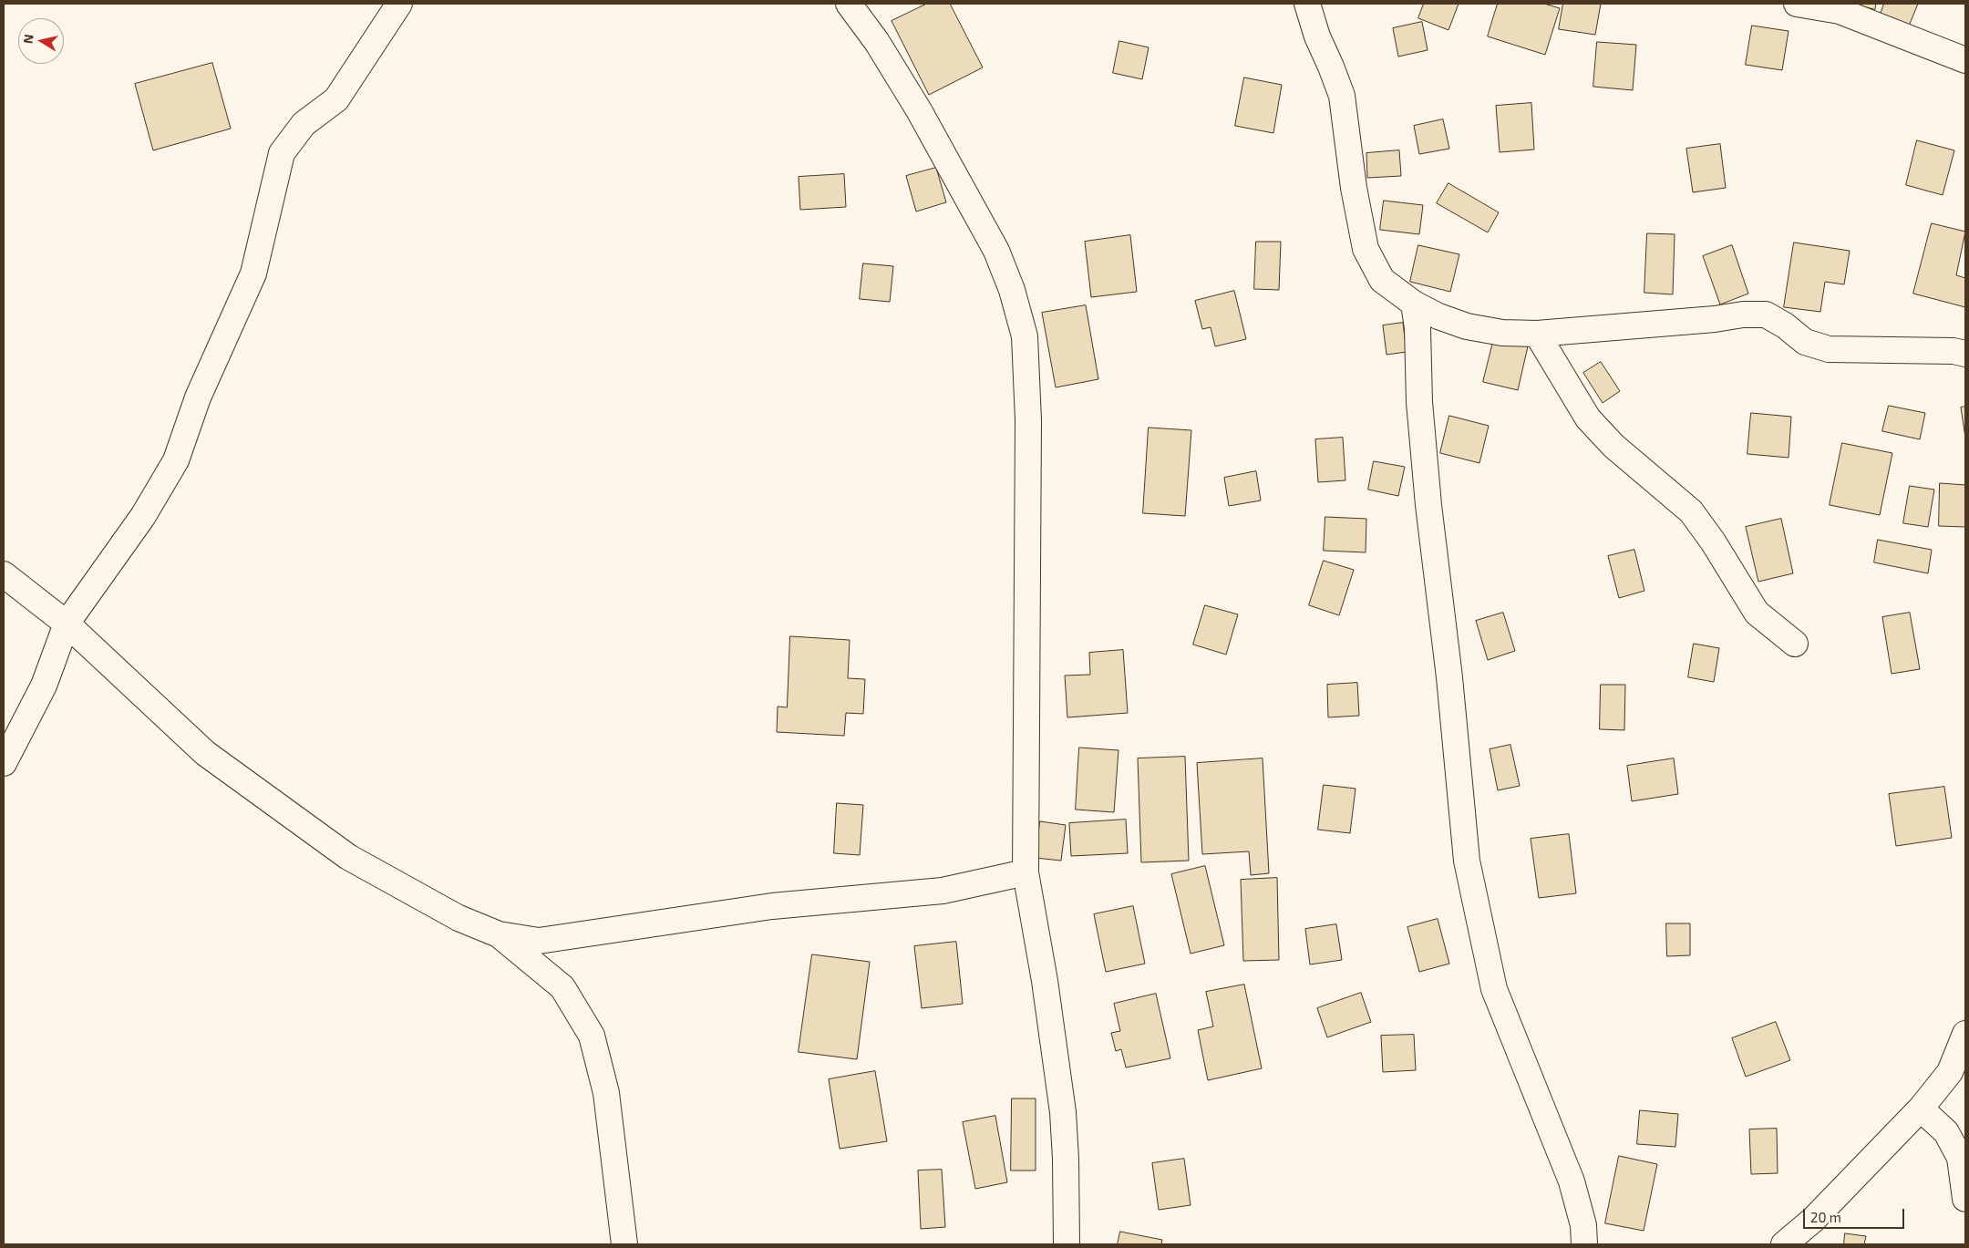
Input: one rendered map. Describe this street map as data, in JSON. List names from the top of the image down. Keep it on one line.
{"scale_bar":"20 m","north":"left"}
